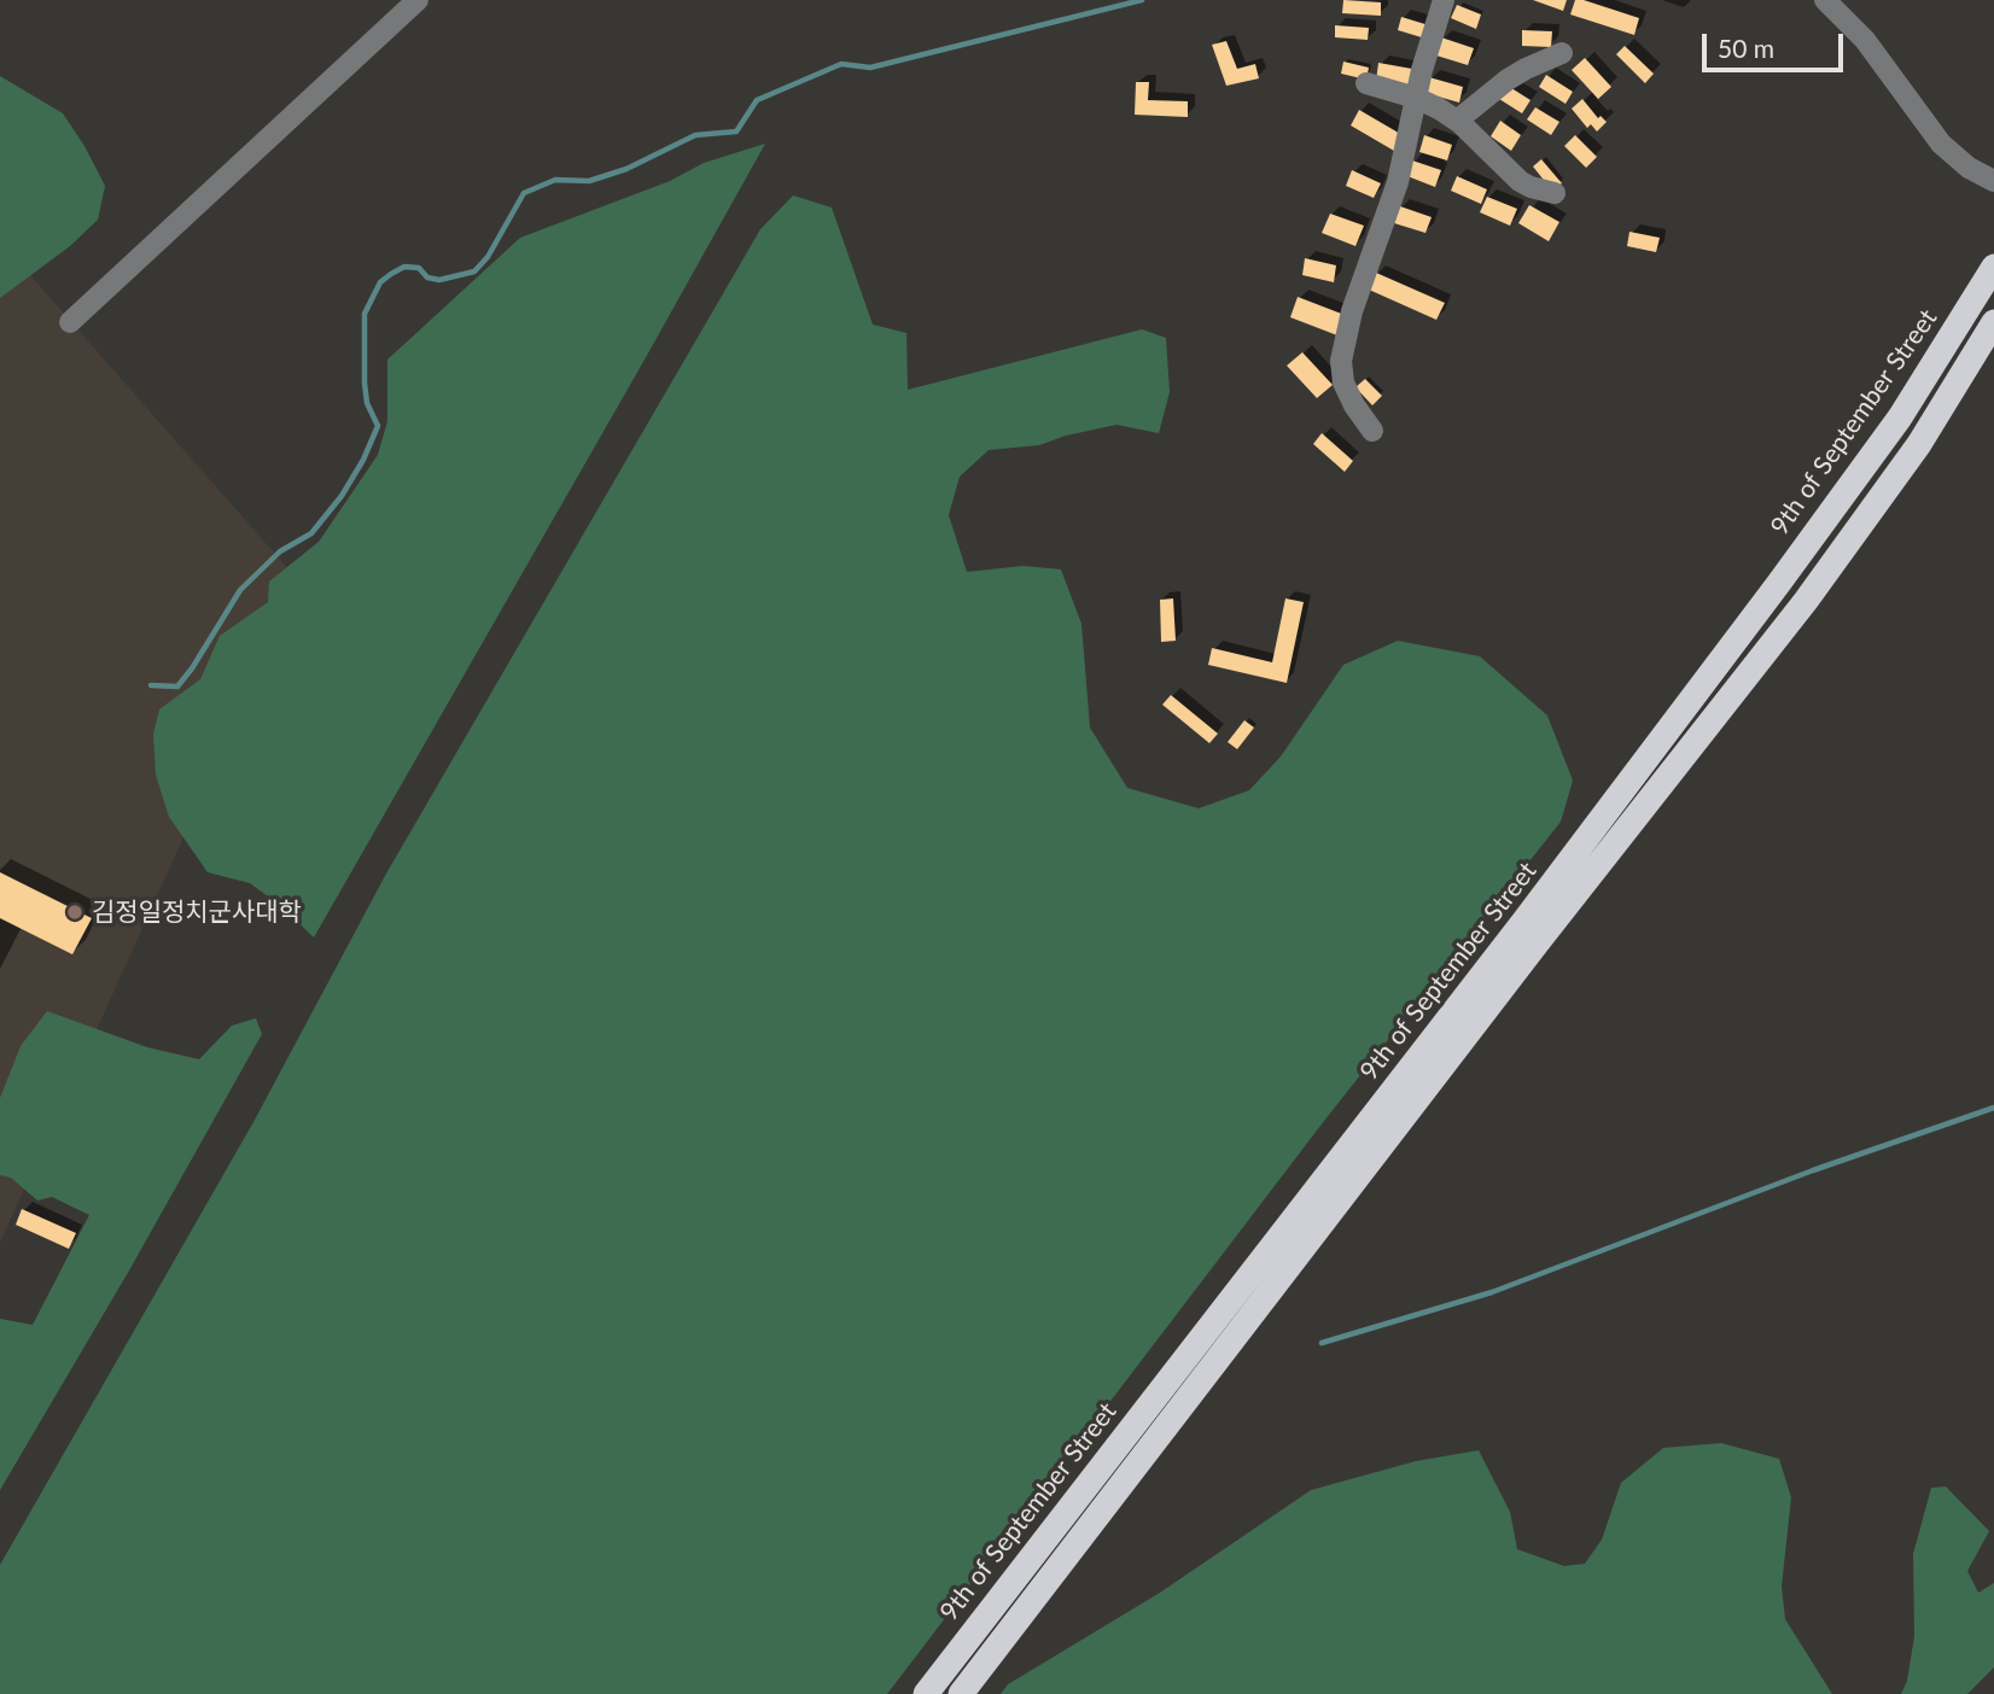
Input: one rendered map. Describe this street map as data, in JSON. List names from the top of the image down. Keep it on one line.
{"streets":{"highway":["9th of September Street"]},"places":["김정일정치군사대학"],"scale_bar":"50 m"}
